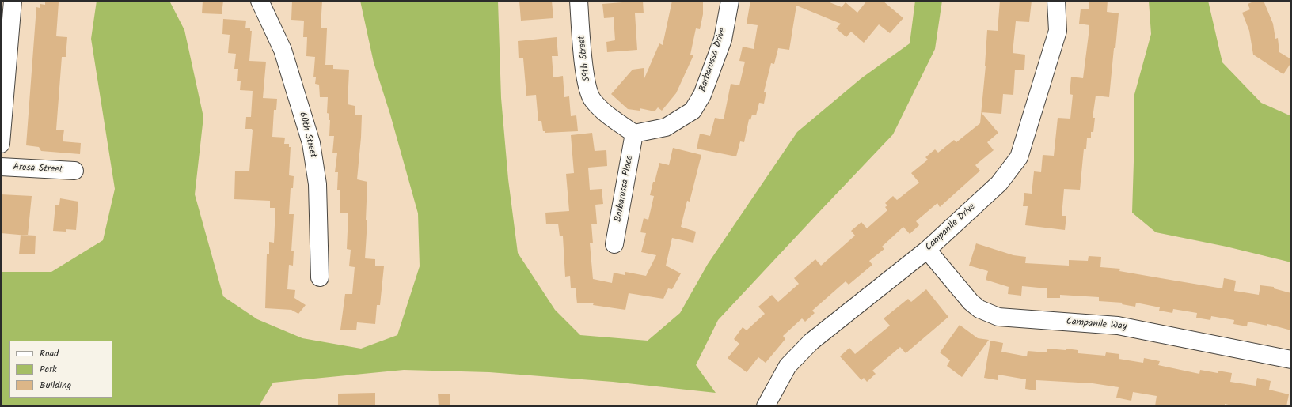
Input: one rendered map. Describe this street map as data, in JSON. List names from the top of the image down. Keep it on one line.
{"streets":{"street":["59th Street","Barbarossa Drive","60th Street","Arosa Street","Barbarossa Place","Campanile Drive","Campanile Way"]},"crossings":[["59th Street","Barbarossa Drive"],["59th Street","Barbarossa Place"],["Barbarossa Drive","Barbarossa Place"],["Campanile Drive","Campanile Way"]],"legend":["Road","Park","Building"]}
